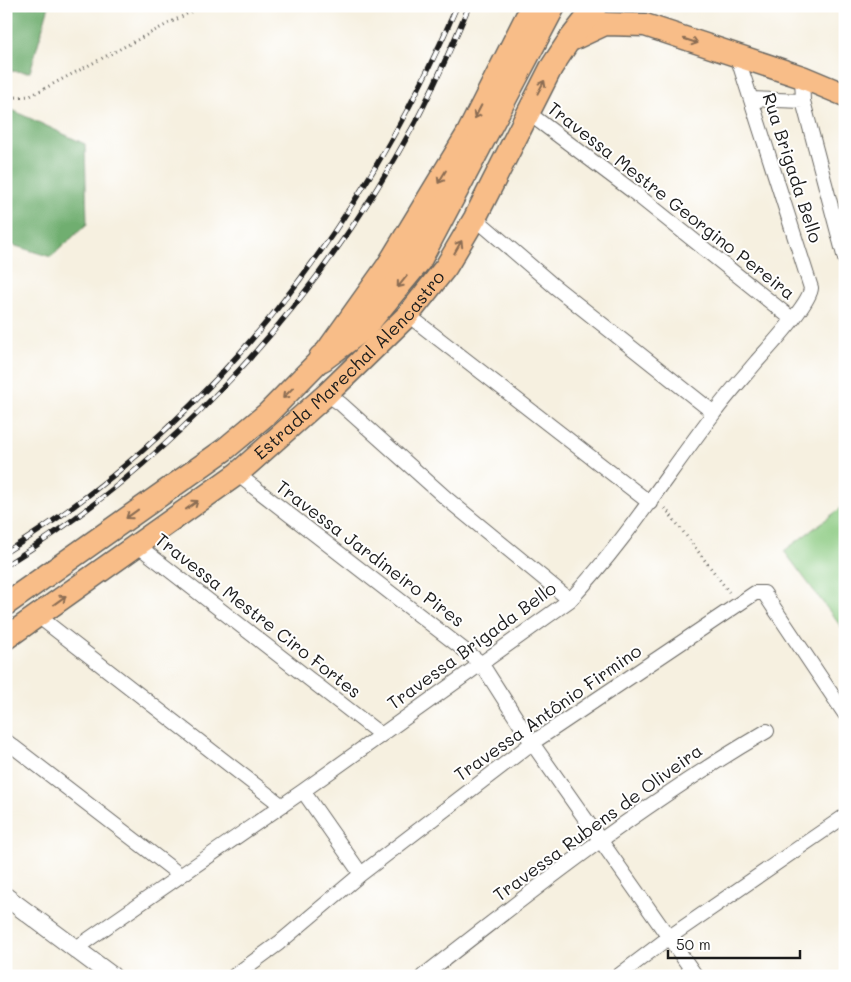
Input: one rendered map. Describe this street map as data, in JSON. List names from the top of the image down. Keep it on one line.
{"streets":{"main road":["Estrada Marechal Alencastro"],"street":["Rua Brigada Bello","Travessa Mestre Georgino Pereira","Travessa Jardineiro Pires","Travessa Mestre Ciro Fortes","Travessa Brigada Bello","Travessa Antônio Firmino","Travessa Rubens de Oliveira"]},"crossings":[["Rua Brigada Bello","Travessa Brigada Bello"],["Travessa Mestre Georgino Pereira","Estrada Marechal Alencastro"],["Travessa Mestre Georgino Pereira","Travessa Brigada Bello"],["Estrada Marechal Alencastro","Travessa Jardineiro Pires"],["Estrada Marechal Alencastro","Travessa Mestre Ciro Fortes"],["Travessa Jardineiro Pires","Travessa Brigada Bello"],["Travessa Jardineiro Pires","Travessa Antônio Firmino"],["Travessa Jardineiro Pires","Travessa Rubens de Oliveira"],["Travessa Mestre Ciro Fortes","Travessa Brigada Bello"]],"scale_bar":"50 m"}
